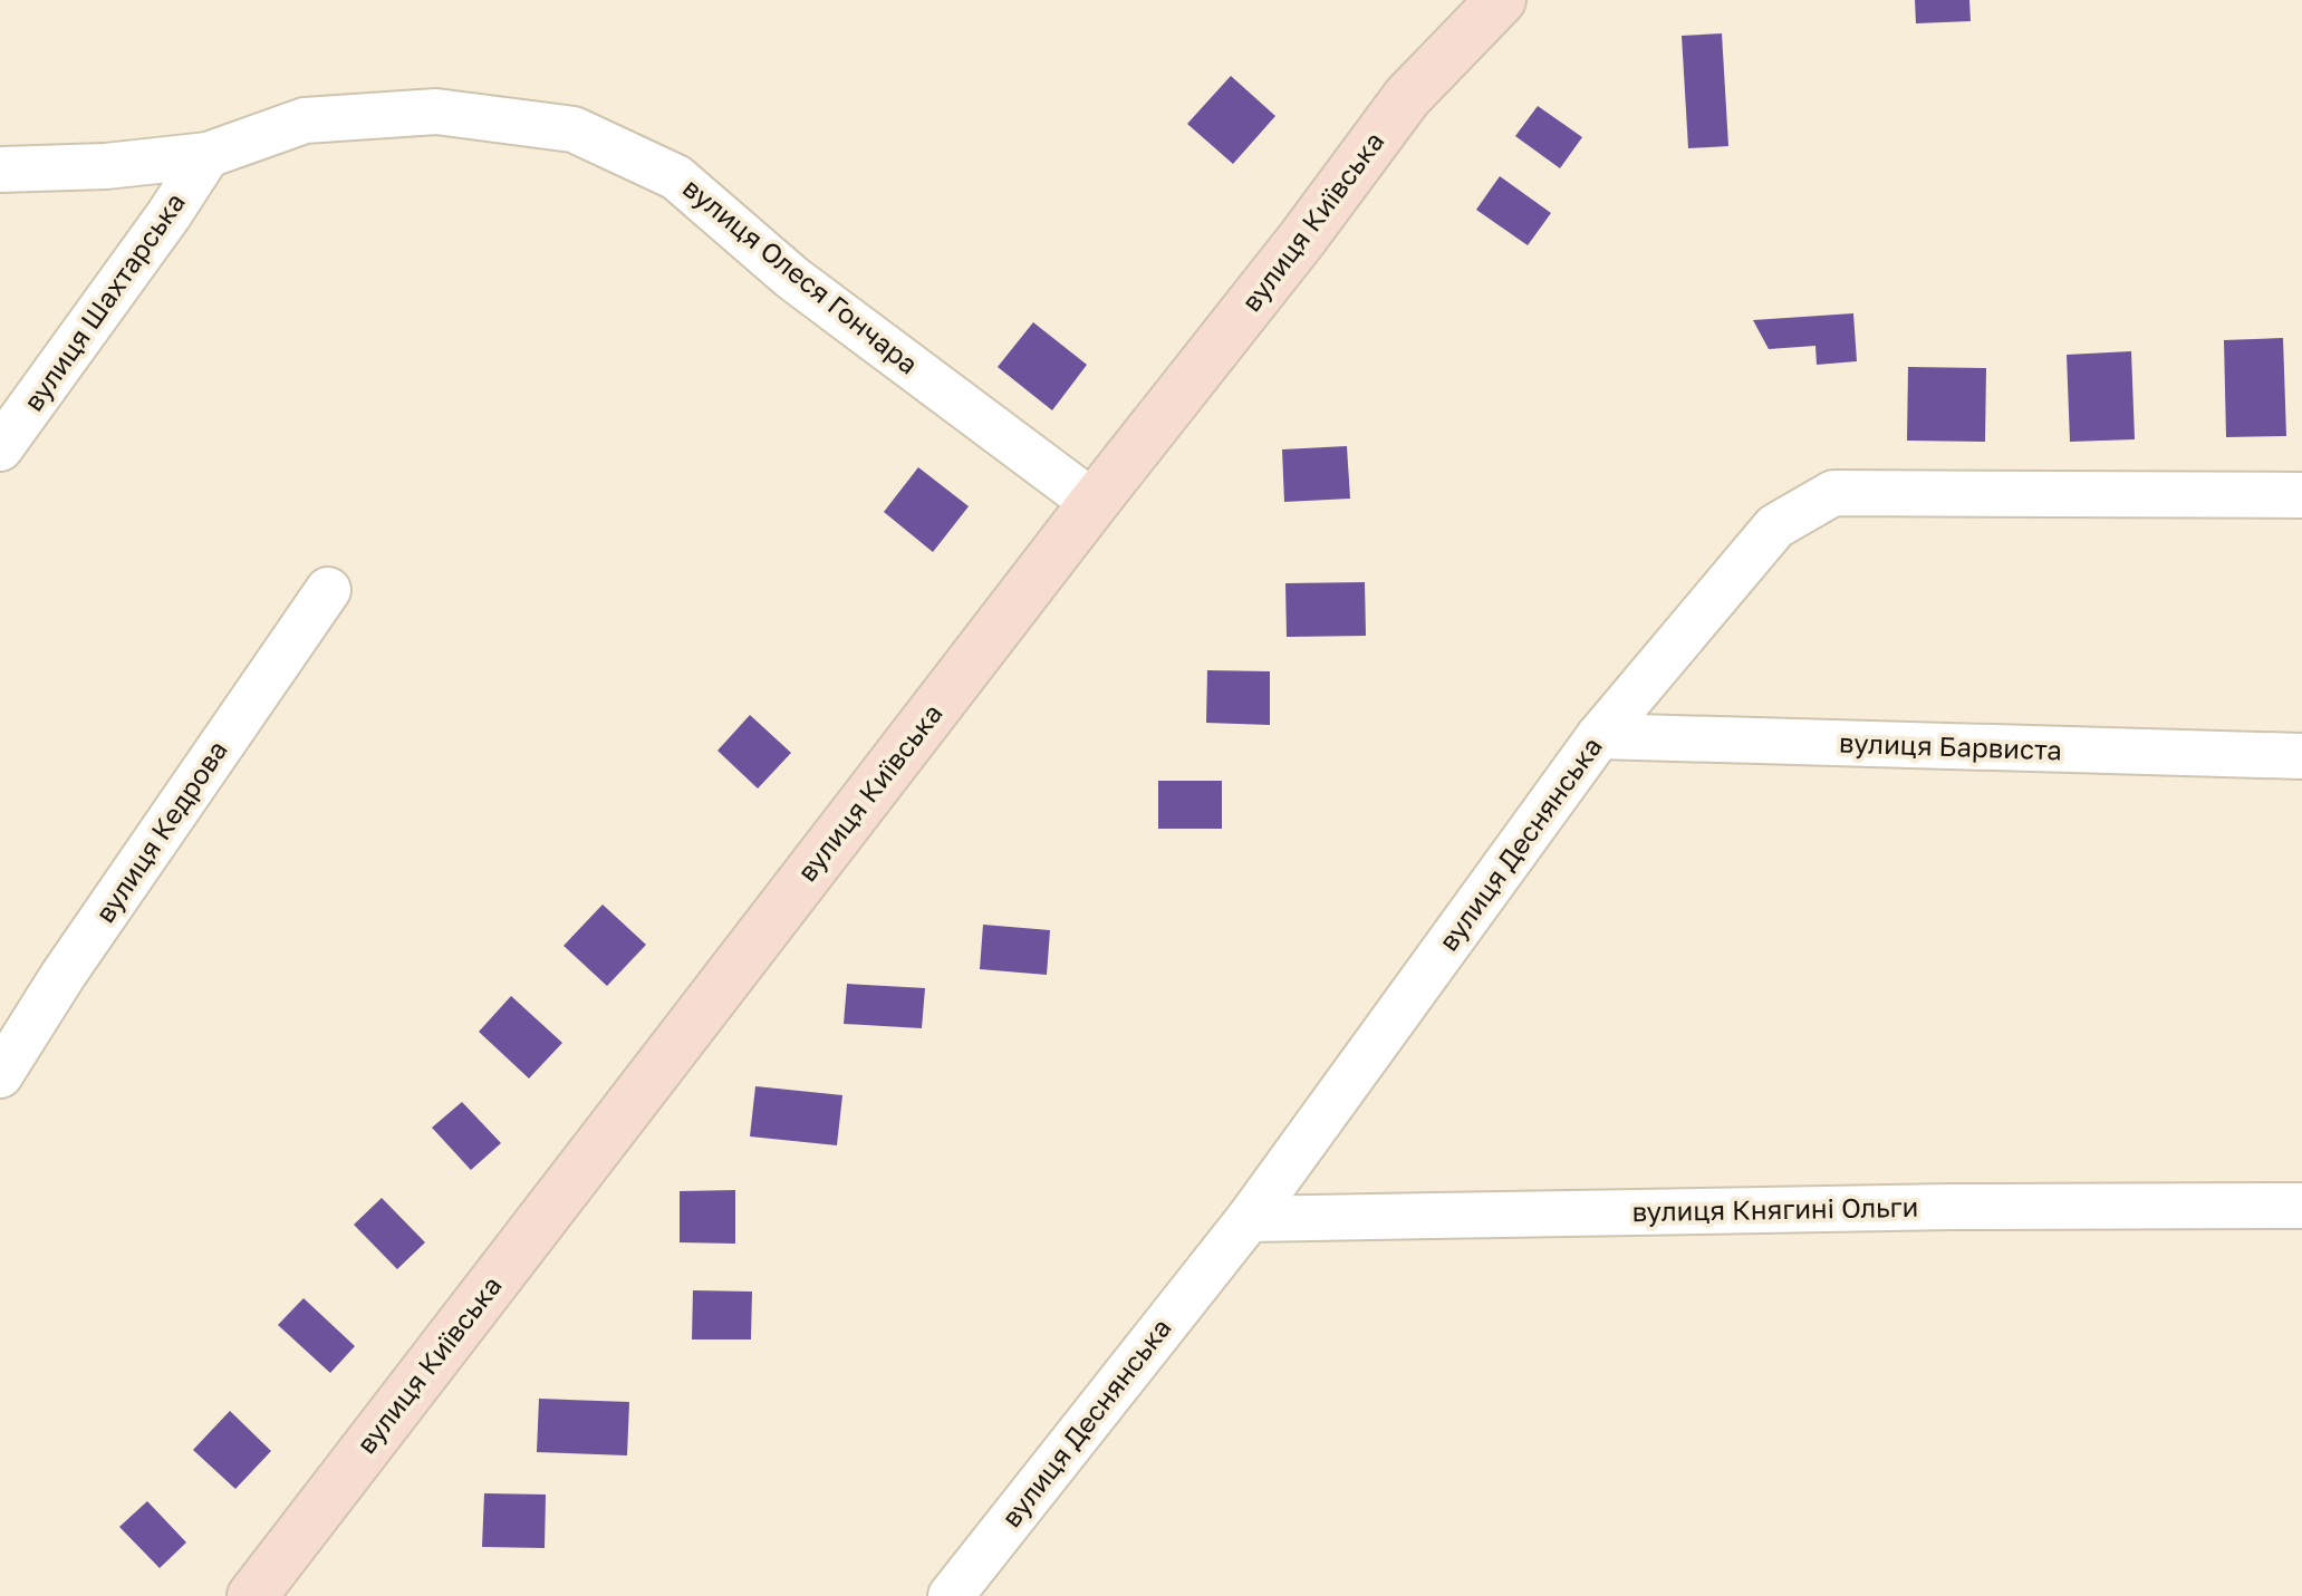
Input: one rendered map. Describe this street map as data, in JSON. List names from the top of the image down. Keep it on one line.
{"streets":{"main road":["вулиця Київська"],"street":["вулиця Олеся Гончара","вулиця Шахтарська","вулиця Барвиста","вулиця Кедрова","вулиця Деснянська","вулиця Княгині Ольги"]},"crossings":[["вулиця Київська","вулиця Олеся Гончара"],["вулиця Олеся Гончара","вулиця Шахтарська"],["вулиця Барвиста","вулиця Деснянська"],["вулиця Деснянська","вулиця Княгині Ольги"]]}
